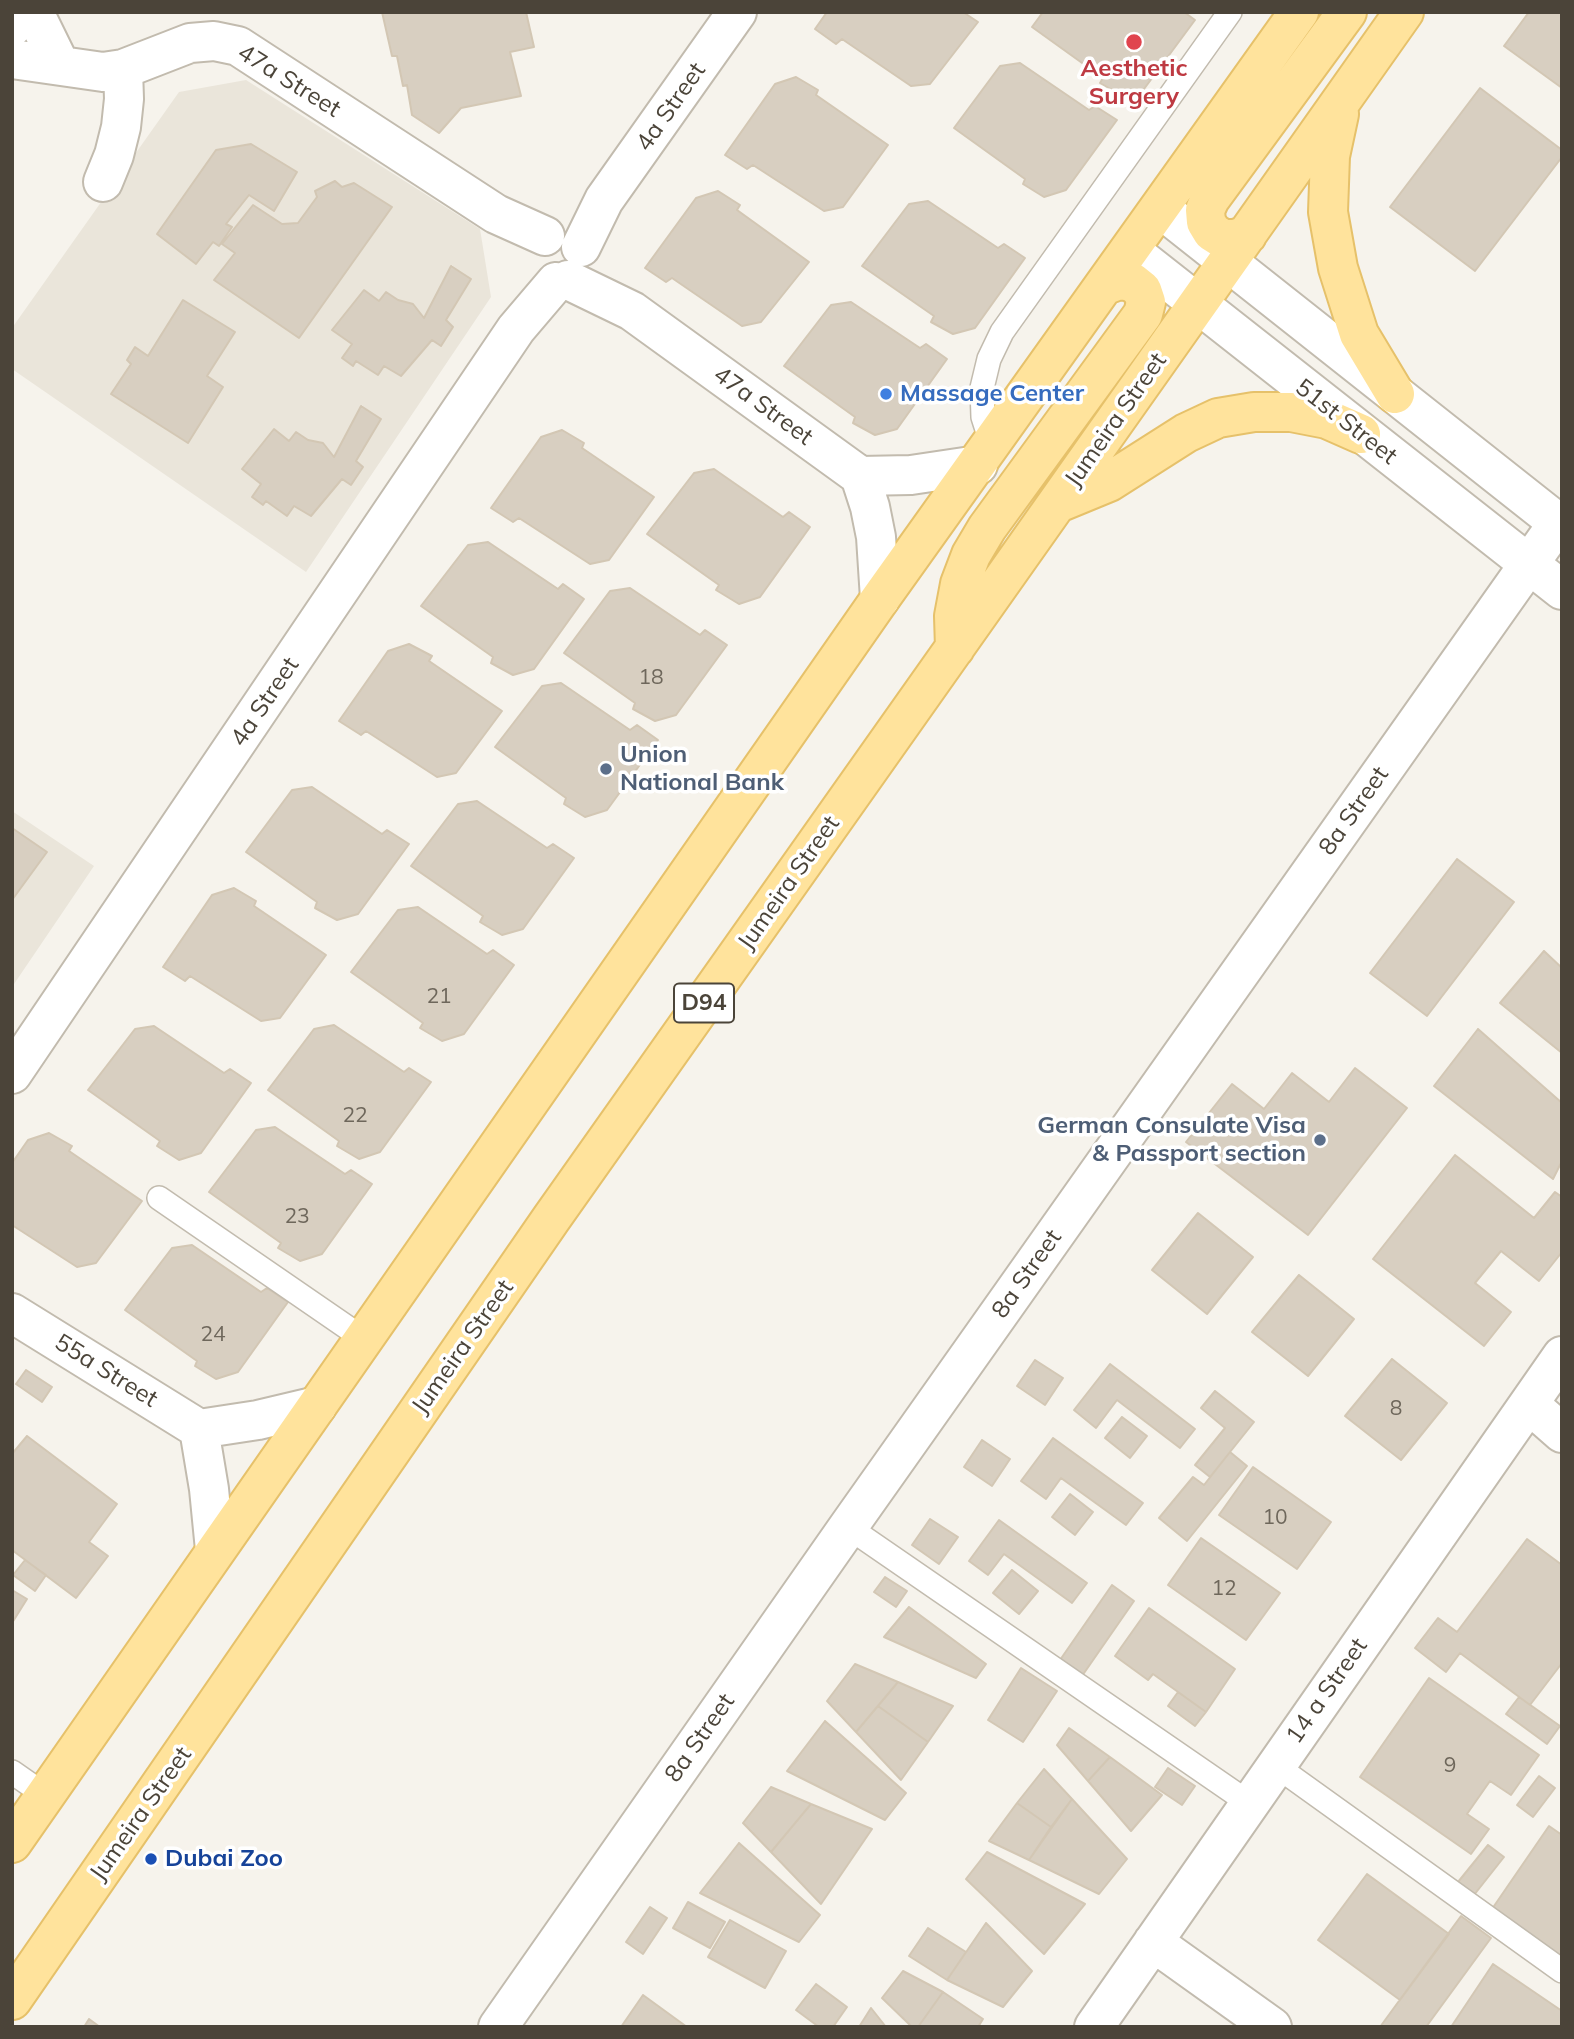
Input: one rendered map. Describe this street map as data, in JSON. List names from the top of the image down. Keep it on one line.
{"streets":{"main road":["Jumeira Street","D94"],"street":["47a Street","4a Street","51st Street","8a Street","55a Street","14 a Street"]},"crossings":[["47a Street","4a Street"],["Jumeira Street","51st Street"],["51st Street","8a Street"]],"places":["Aesthetic Surgery","Massage Center","Union National Bank","German Consulate Visa & Passport section","Dubai Zoo"],"house_numbers":["18","21","22","23","24","8","10","12","9"]}
